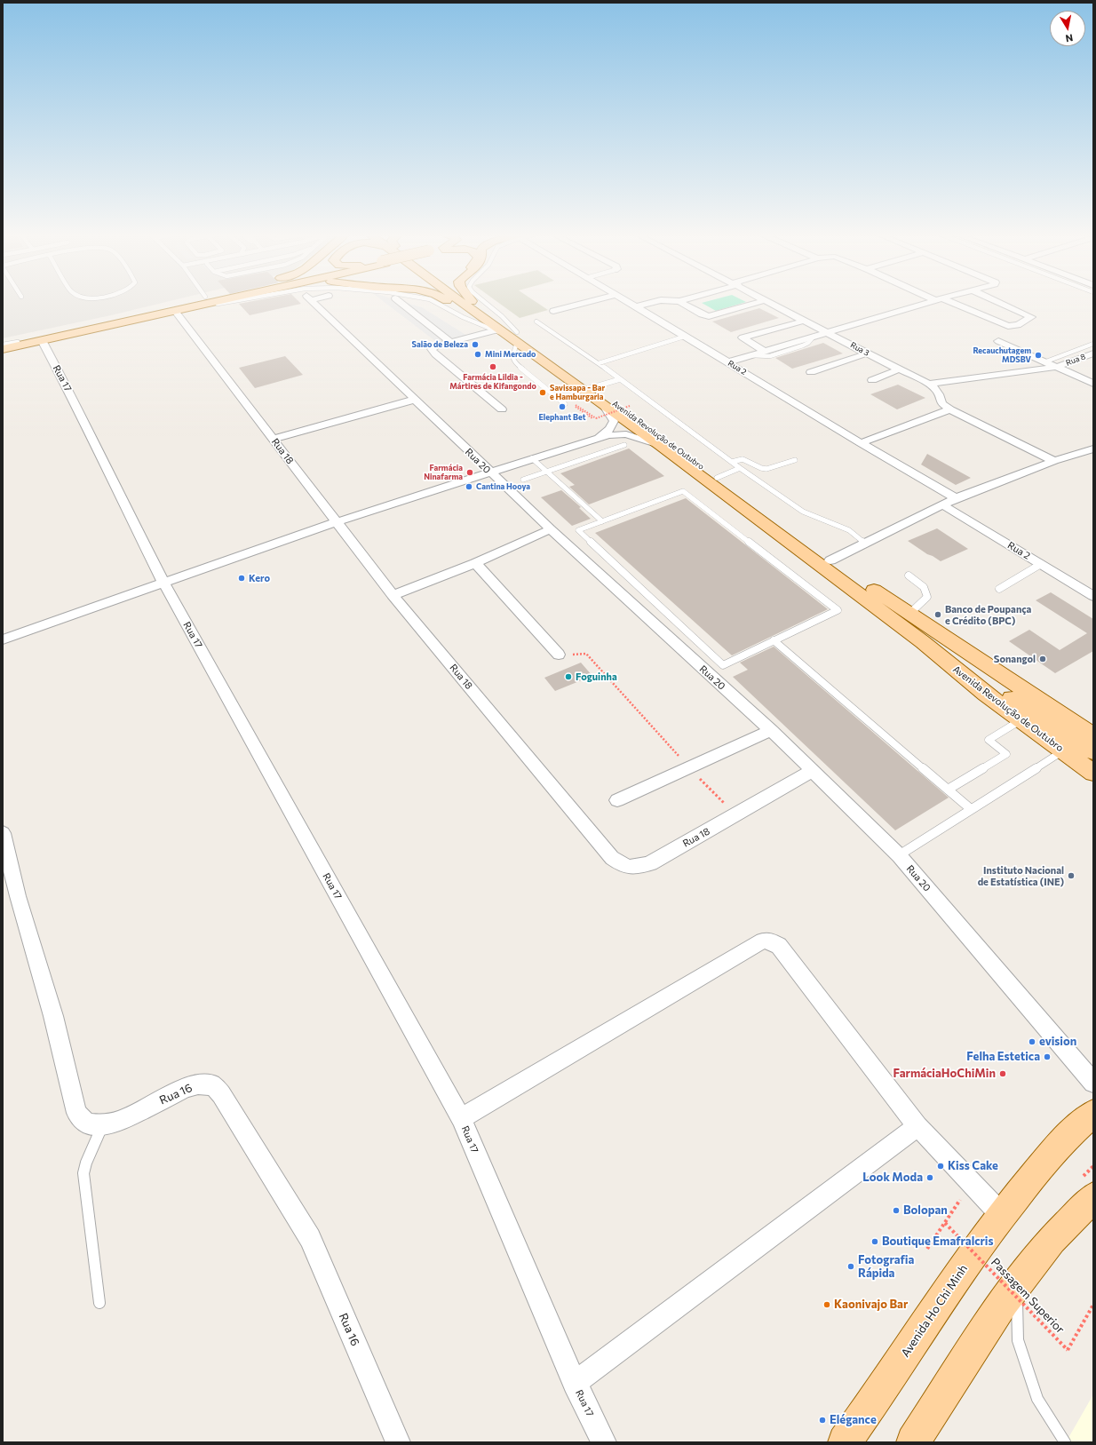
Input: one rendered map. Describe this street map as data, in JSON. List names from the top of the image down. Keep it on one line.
{"streets":{"main road":["Avenida Revolução de Outubro","Avenida Ho Chi Minh"],"street":["Rua 3","Rua 8","Rua 2","Rua 17","Rua 18","Rua 20","Rua 16"],"path":["Passagem Superior"]},"crossings":[["Rua 3","Rua 8"],["Rua 18","Rua 20"]],"places":["Salão de Beleza","Mini Mercado","Recauchutagem MDSBV","Farmácia Lildia - Mártires de Kifangondo","Savissapa - Bar e Hamburgaria","Elephant Bet","Farmácia Ninafarma","Cantina Hooya","Kero","Banco de Poupança e Crédito (BPC)","Sonangol","Foguinha","Instituto Nacional de Estatística (INE)","evision","Felha Estetica","FarmáciaHoChiMin","Kiss Cake","Look Moda","Bolopan","Boutique Emafralcris","Fotografia Rápida","Kaonivajo Bar","Elégance"],"north":"bottom"}
